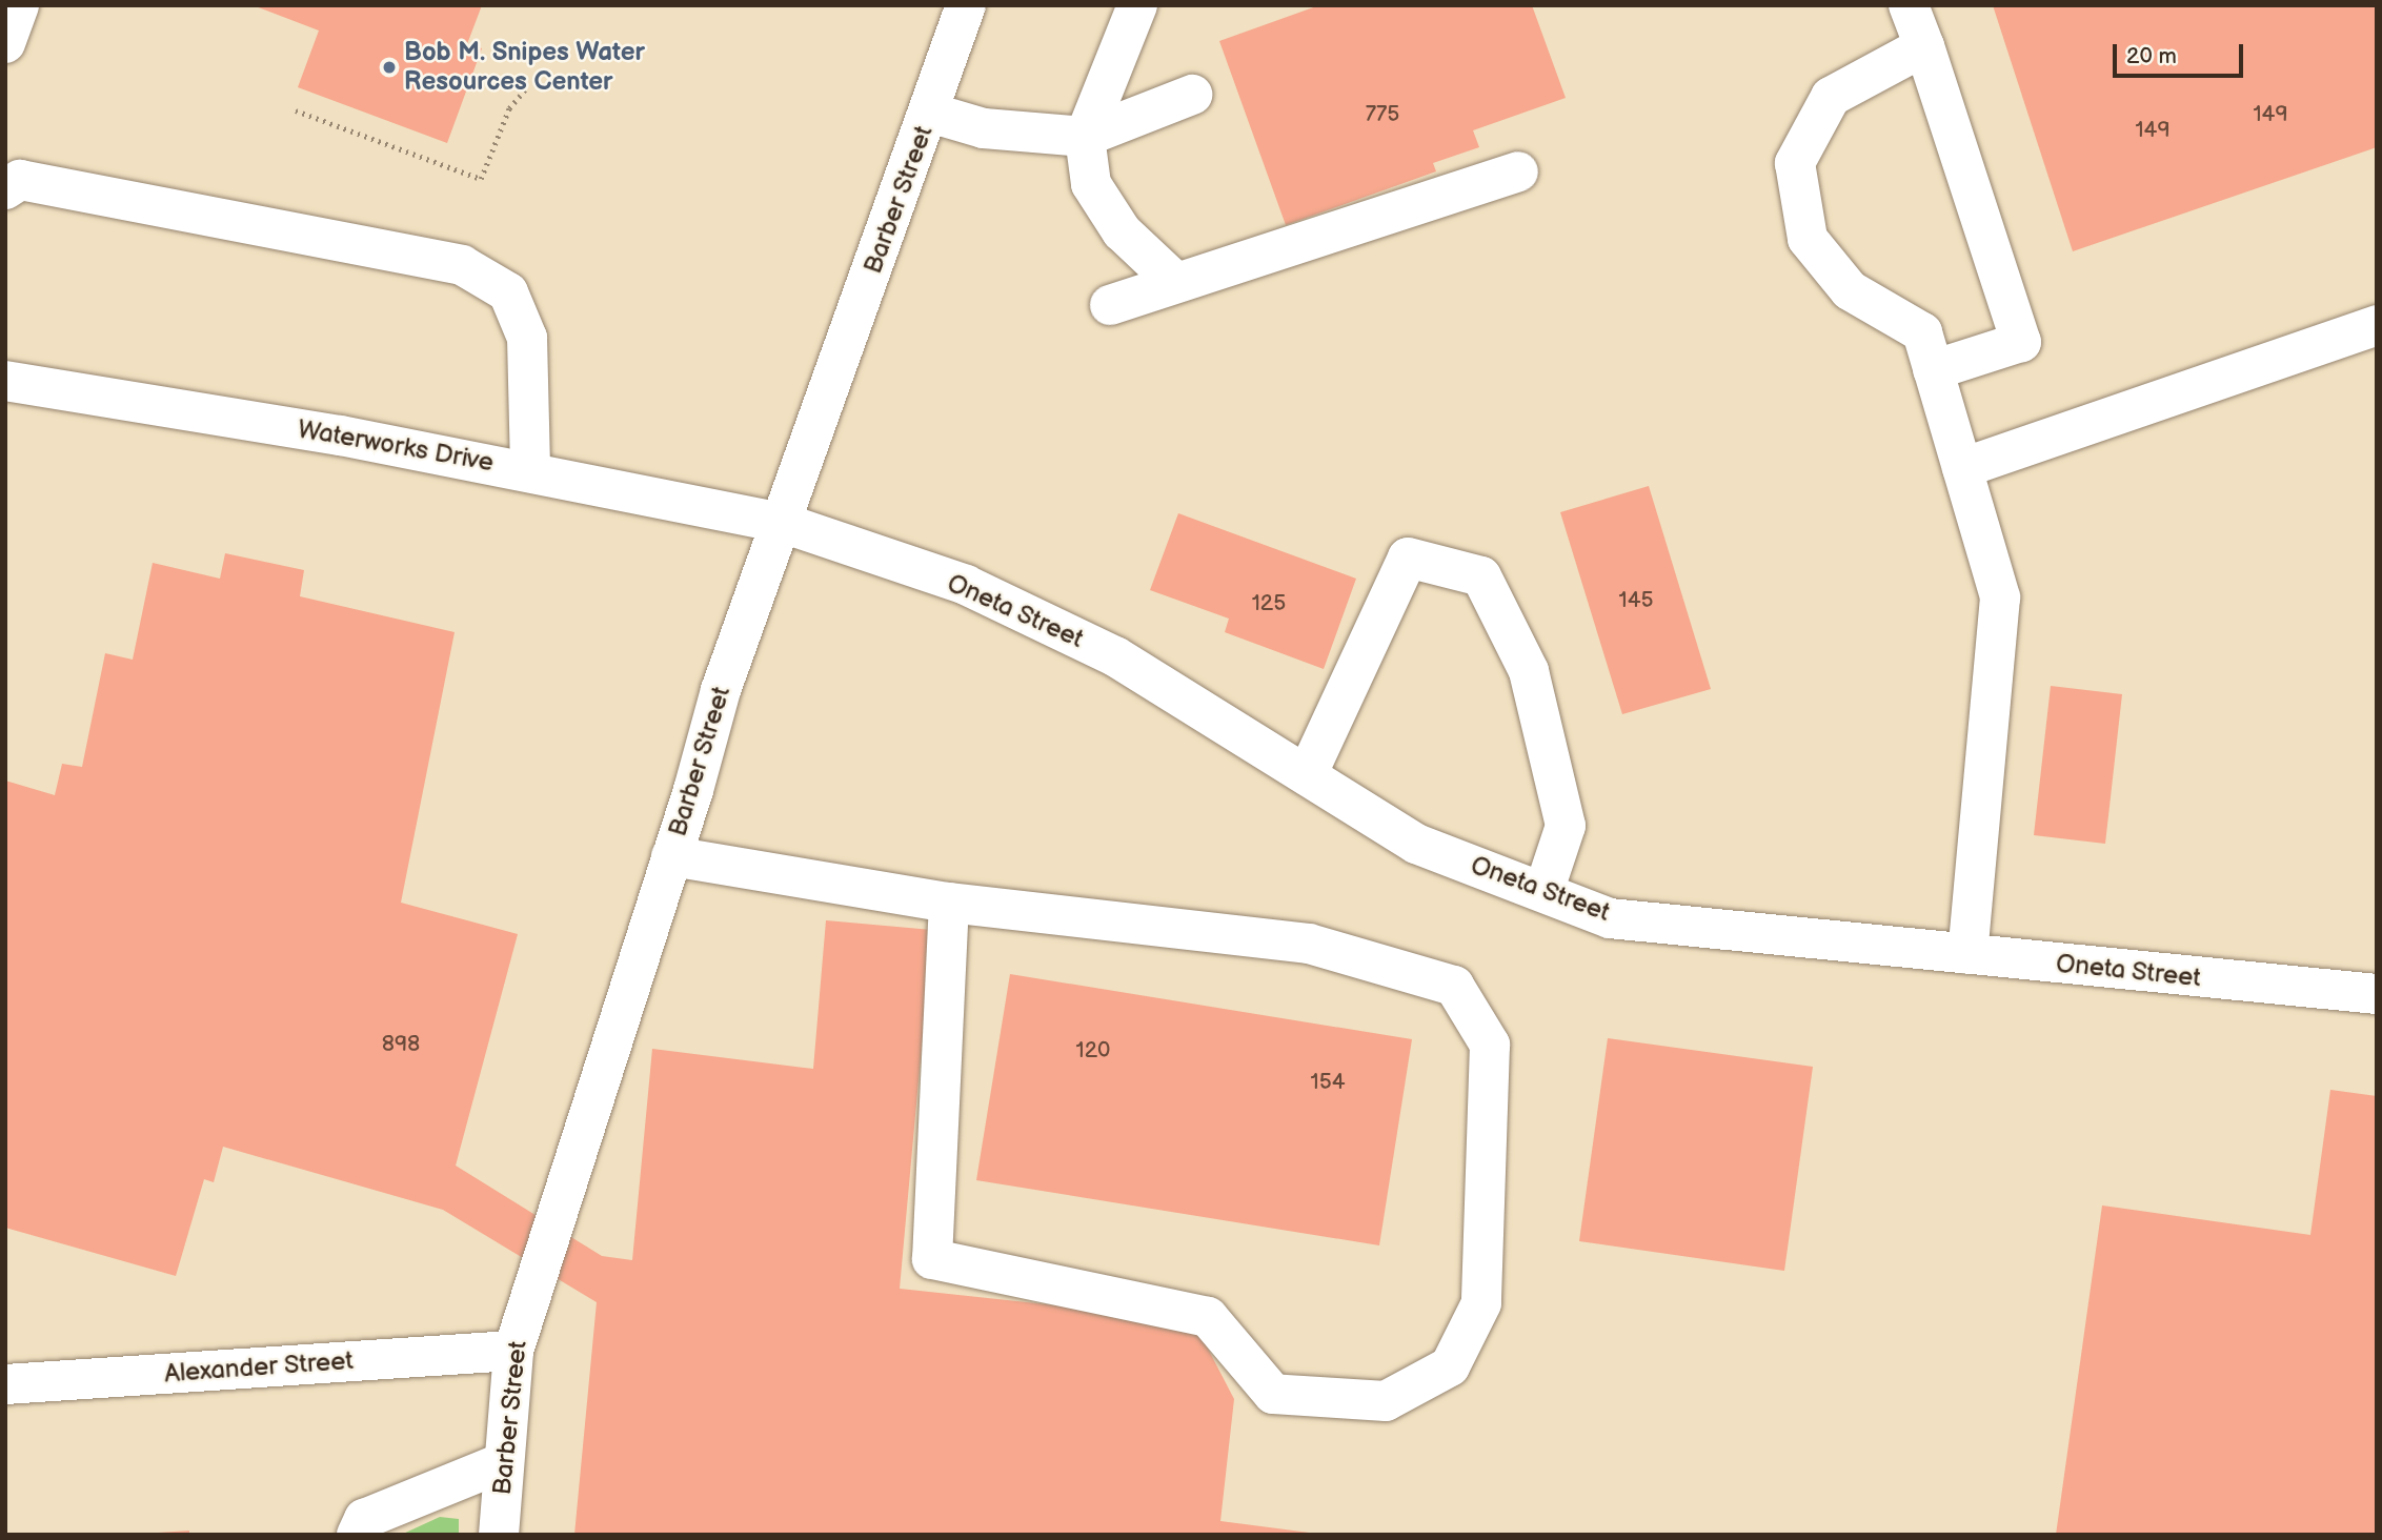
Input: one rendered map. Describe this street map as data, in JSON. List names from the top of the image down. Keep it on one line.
{"streets":{"street":["Barber Street","Waterworks Drive","Oneta Street","Alexander Street"]},"crossings":[["Barber Street","Waterworks Drive"],["Barber Street","Oneta Street"],["Barber Street","Alexander Street"],["Waterworks Drive","Oneta Street"]],"places":["Bob M. Snipes Water Resources Center"],"house_numbers":["775","149","149","145","125","898","120","154"],"scale_bar":"20 m"}
